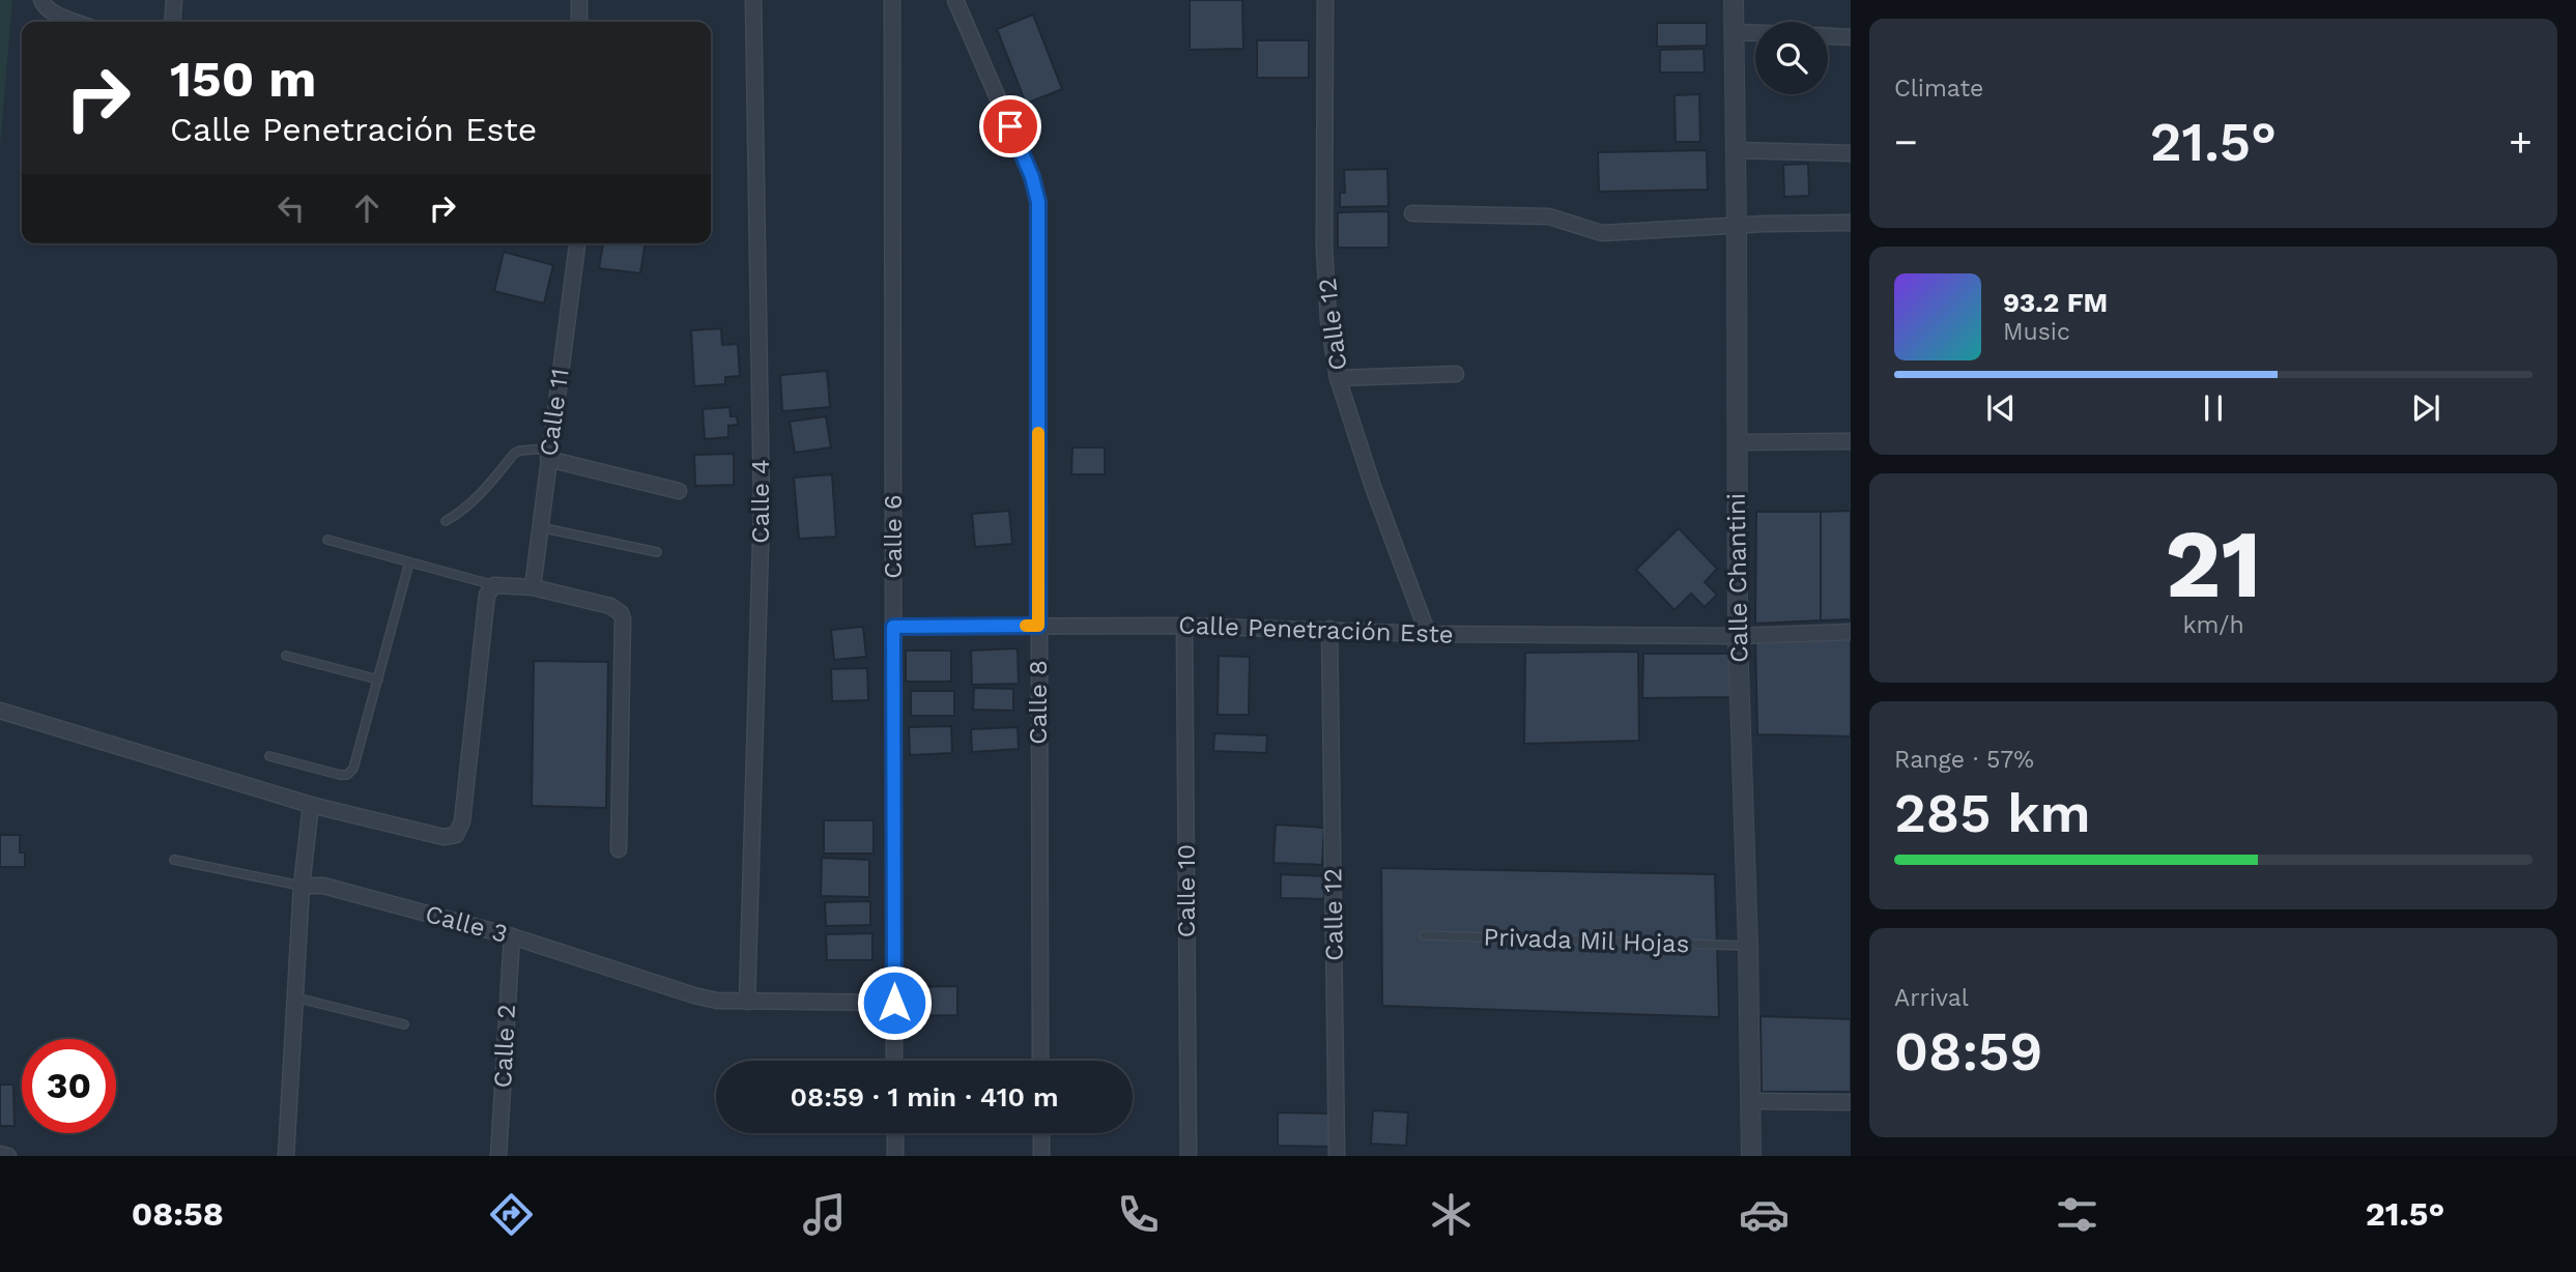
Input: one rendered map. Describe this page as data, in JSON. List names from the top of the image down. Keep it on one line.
{"streets":{"street":["Calle 12","Calle 11","Calle 4","Calle 6","Calle Chantini","Calle Penetración Este","Calle 8","Calle 10","Calle 3","Calle 2"],"lane":["Privada Mil Hojas"]},"crossings":[["Calle 12","Calle Penetración Este"],["Calle 4","Calle 3"],["Calle 6","Calle Penetración Este"],["Calle 6","Calle 3"],["Calle Chantini","Calle Penetración Este"],["Calle Chantini","Privada Mil Hojas"],["Calle Penetración Este","Calle 8"],["Calle Penetración Este","Calle 10"],["Calle 3","Calle 2"]],"page":{"tile":["Climate",["21","km/h"],["Range · 57%","285 km"],["Arrival","08:59"]],"turn":["150 m","Calle Penetración Este"],"heat":["−","21.5°","+"],"song":["93.2 FM","Music"],"limit":"30","trip":"08:59 · 1 min · 410 m","tabs":["08:58","21.5°"]}}
